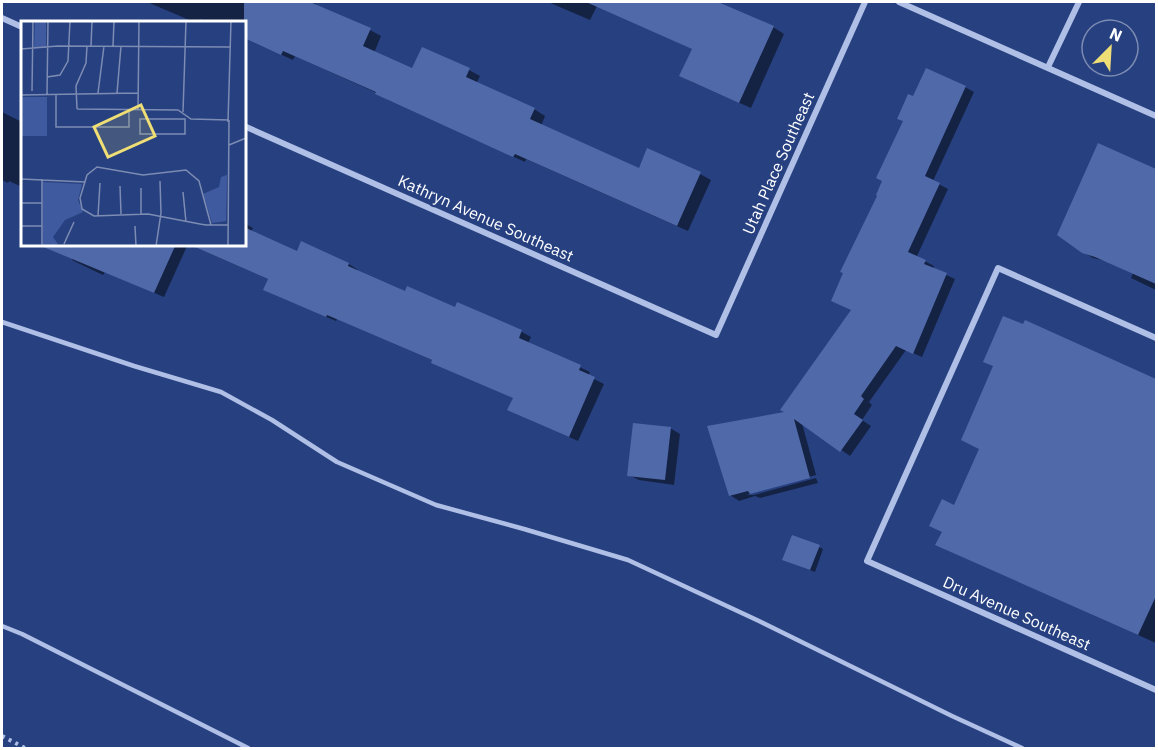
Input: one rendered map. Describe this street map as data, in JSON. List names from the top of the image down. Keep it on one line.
{"streets":{"street":["Utah Place Southeast","Kathryn Avenue Southeast","Dru Avenue Southeast"]},"crossings":[["Utah Place Southeast","Kathryn Avenue Southeast"]],"north":"top right"}
